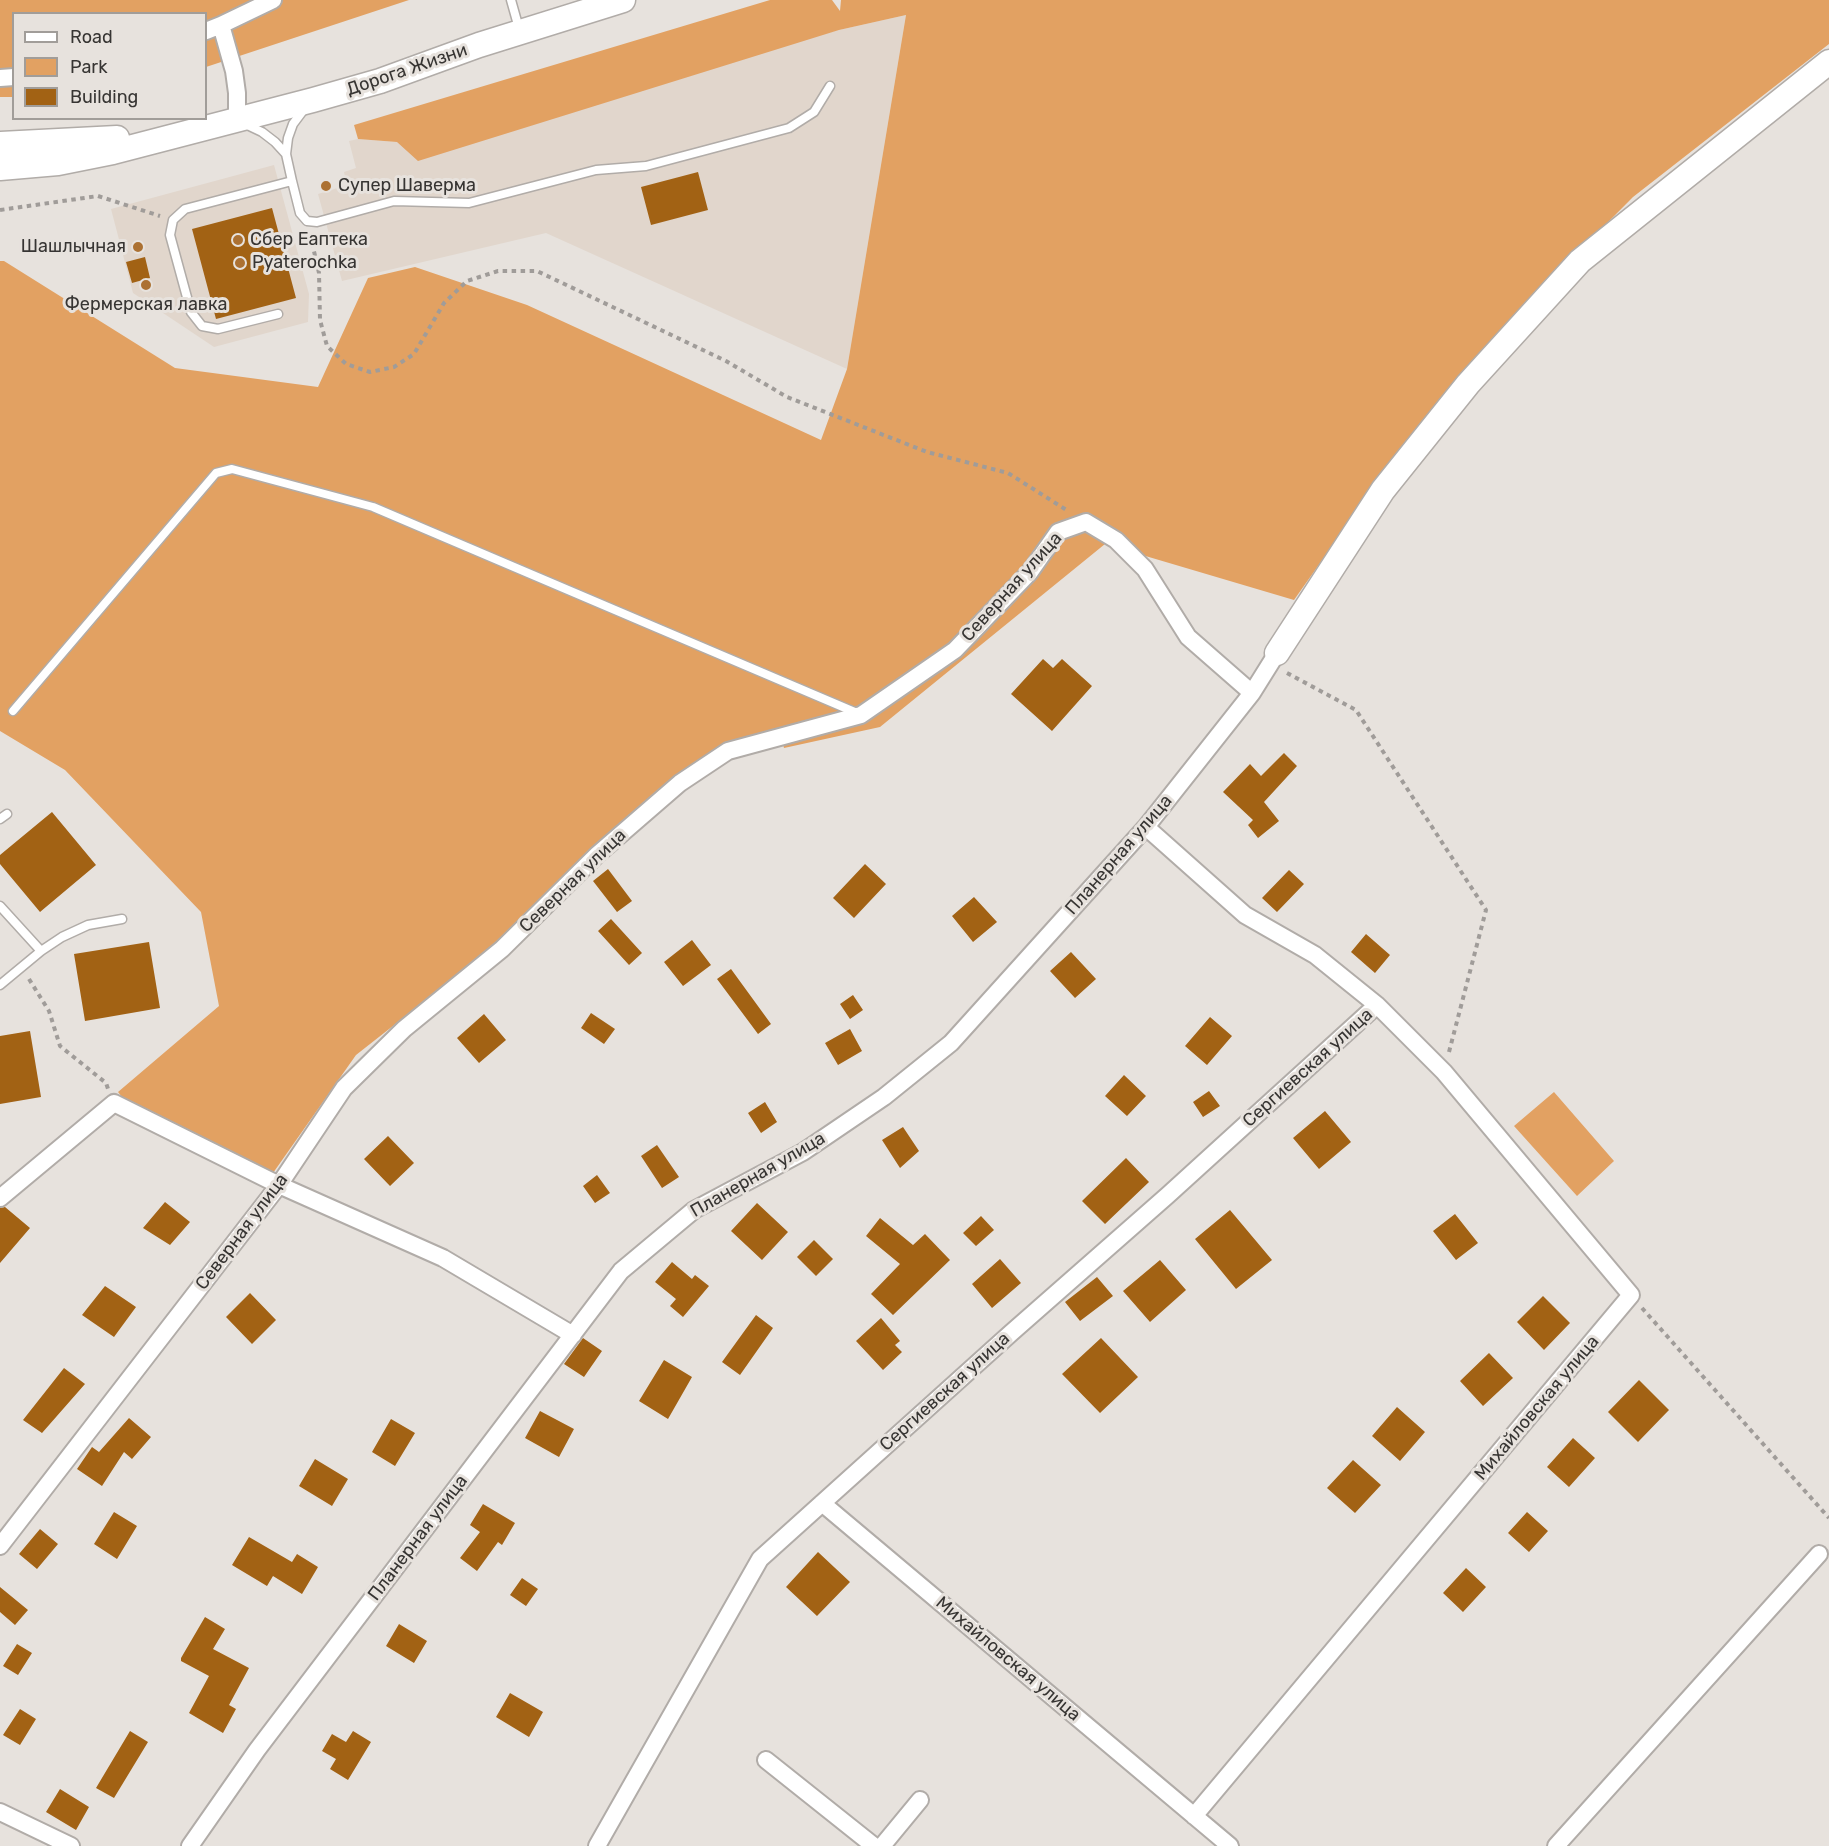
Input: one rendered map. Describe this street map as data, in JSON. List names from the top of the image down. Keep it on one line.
{"streets":{"main road":["Дорога Жизни"],"street":["Северная улица","Планерная улица","Сергиевская улица","Михайловская улица"]},"crossings":[["Сергиевская улица","Михайловская улица"]],"places":["Супер Шаверма","Сбер Еаптека","Шашлычная","Pyaterochka","Фермерская лавка"],"legend":["Road","Park","Building"]}
